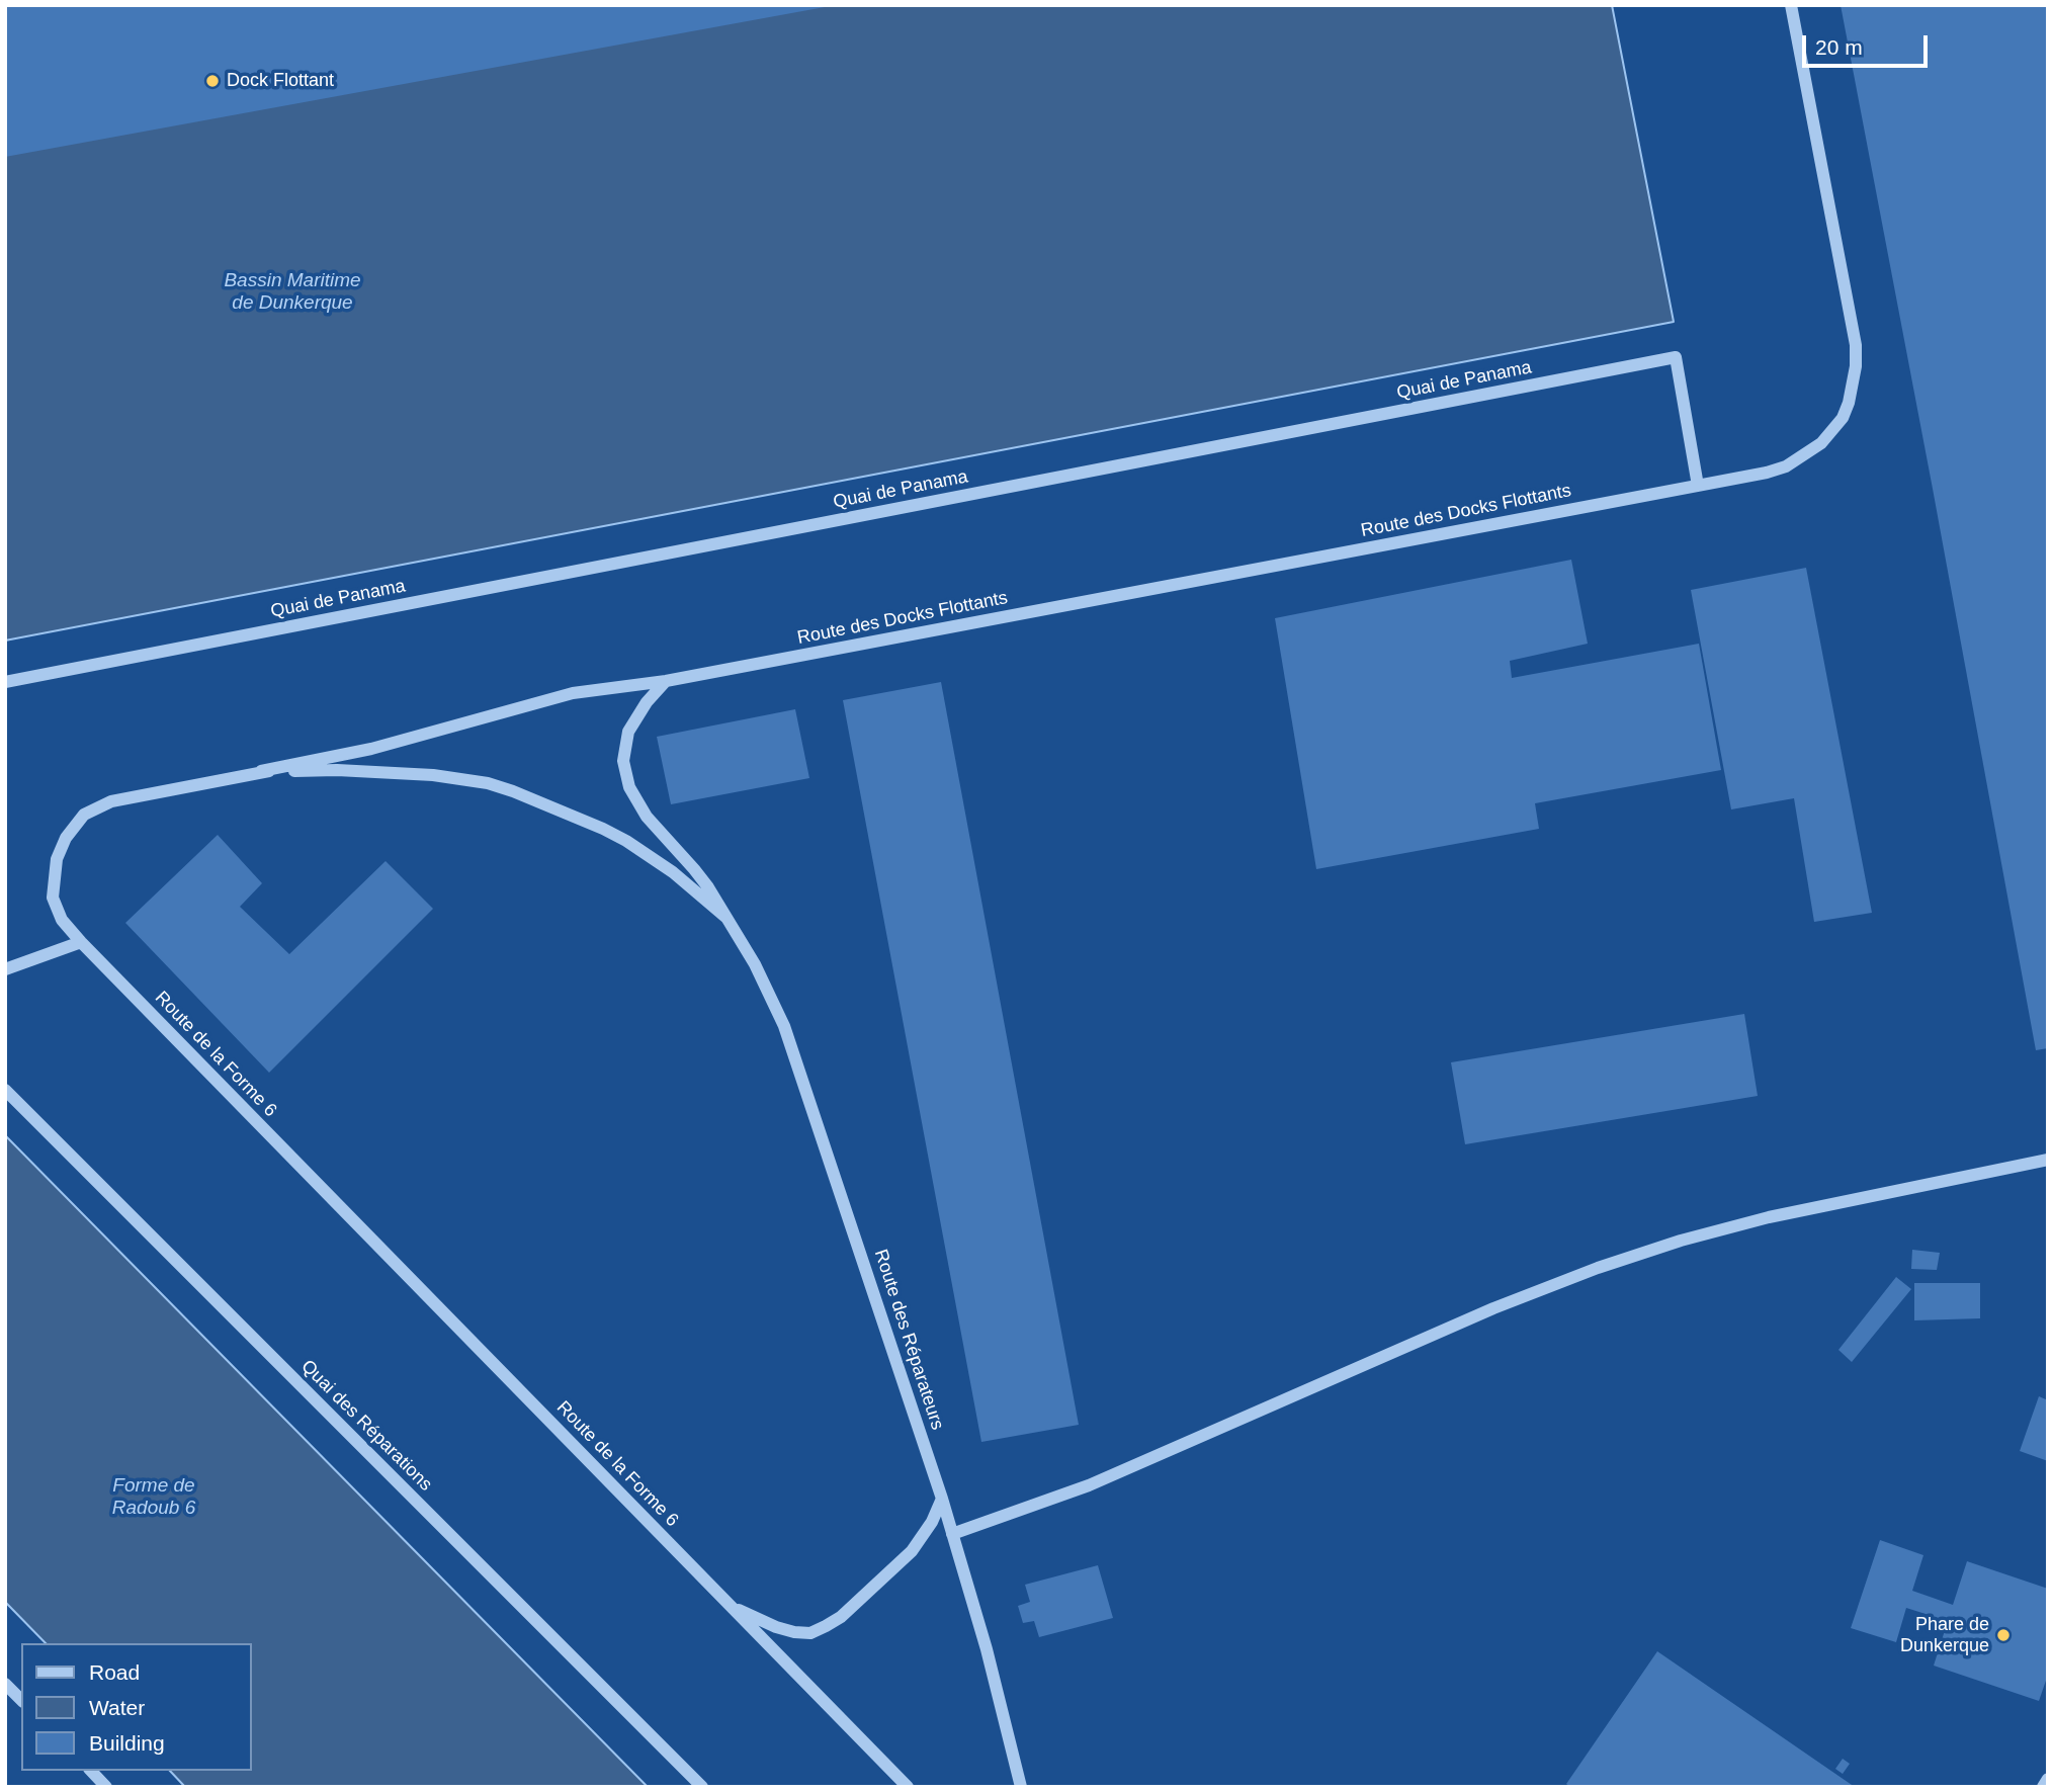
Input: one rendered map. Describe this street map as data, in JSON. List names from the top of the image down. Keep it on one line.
{"streets":{"street":["Quai de Panama","Route des Docks Flottants","Route de la Forme 6","Route des Réparateurs","Quai des Réparations"]},"crossings":[["Quai de Panama","Route des Docks Flottants"],["Route des Docks Flottants","Route de la Forme 6"],["Route des Docks Flottants","Route des Réparateurs"],["Route de la Forme 6","Route des Réparateurs"]],"water":["Bassin Maritime de Dunkerque","Forme de Radoub 6"],"places":["Dock Flottant","Phare de Dunkerque"],"legend":["Road","Water","Building"],"scale_bar":"20 m"}
